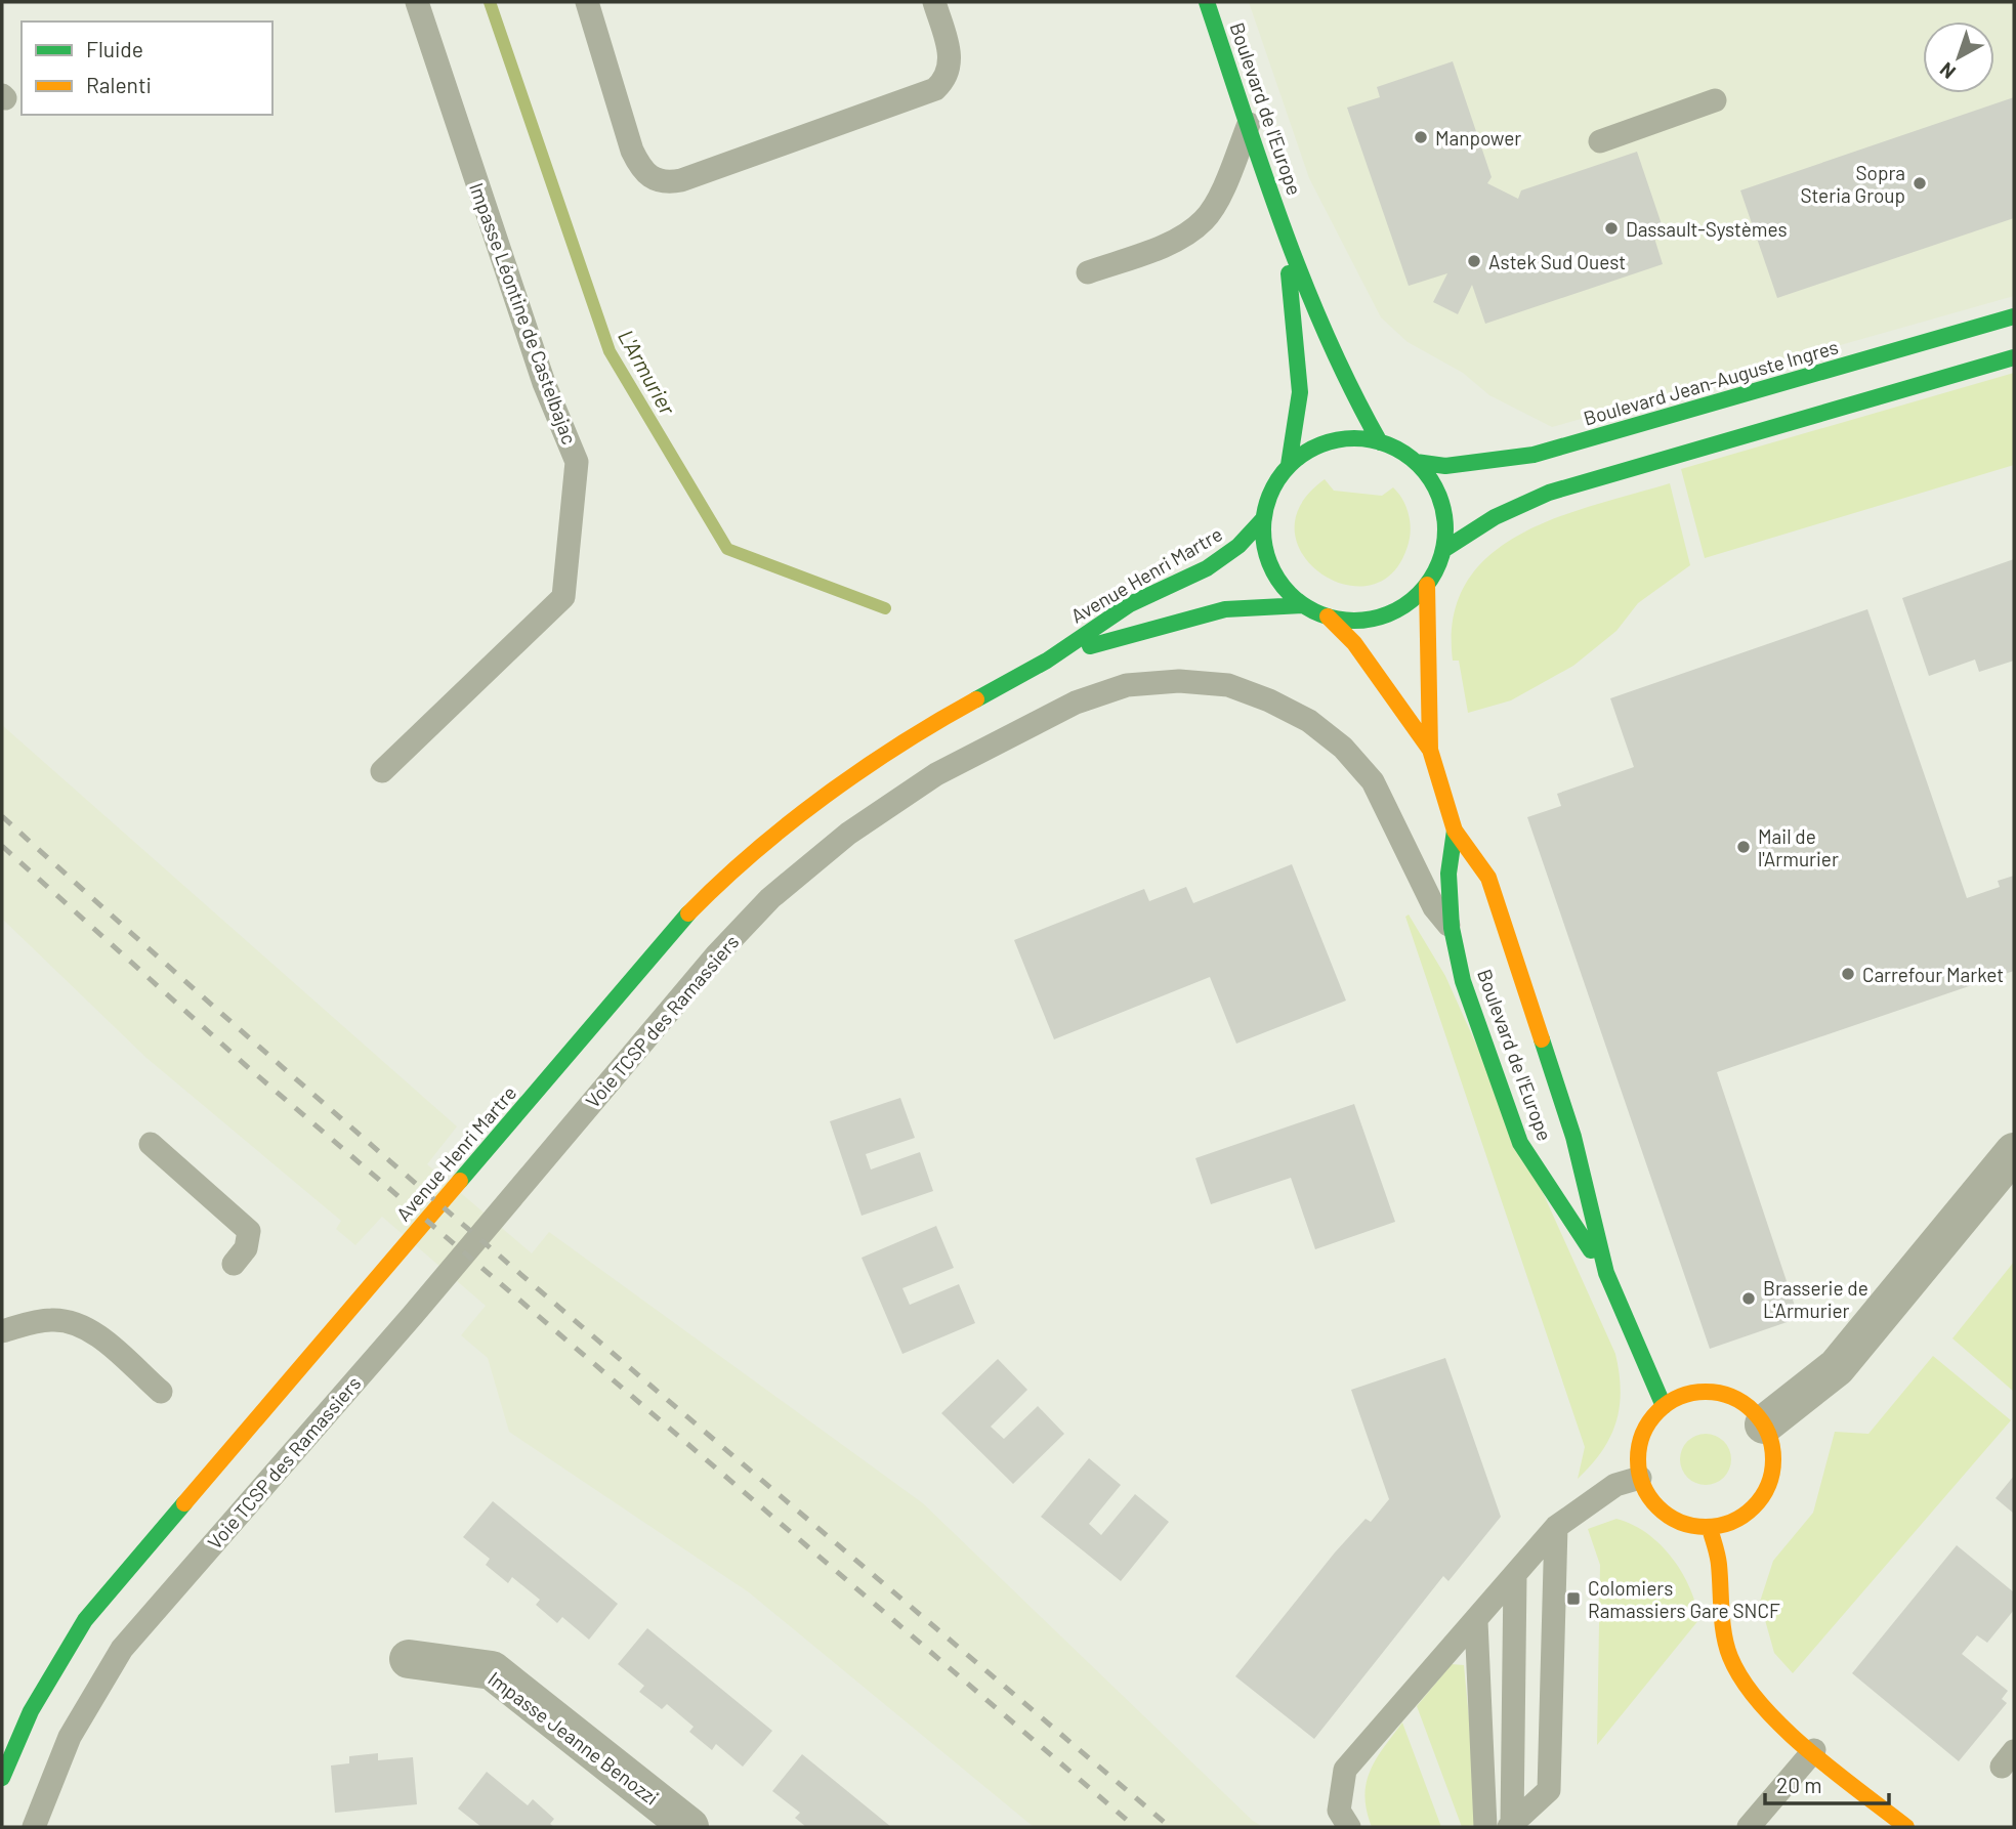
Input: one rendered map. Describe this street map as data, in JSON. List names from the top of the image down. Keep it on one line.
{"streets":{"main road":["Boulevard de l'Europe","Boulevard Jean-Auguste Ingres","Avenue Henri Martre"],"street":["Impasse Jeanne Benozzi"],"lane":["Impasse Léontine de Castelbajac","Voie TCSP des Ramassiers"]},"crossings":[["Boulevard de l'Europe","Boulevard Jean-Auguste Ingres"],["Boulevard de l'Europe","Avenue Henri Martre"],["Boulevard de l'Europe","Voie TCSP des Ramassiers"],["Boulevard Jean-Auguste Ingres","Avenue Henri Martre"]],"water":["L'Armurier"],"places":{"other":["Manpower","Sopra Steria Group","Dassault-Systèmes","Astek Sud Ouest","Mail de l'Armurier","Carrefour Market","Brasserie de L'Armurier"],"transit":["Colomiers Ramassiers Gare SNCF"]},"legend":["Fluide","Ralenti"],"scale_bar":"20 m","north":"bottom left"}
